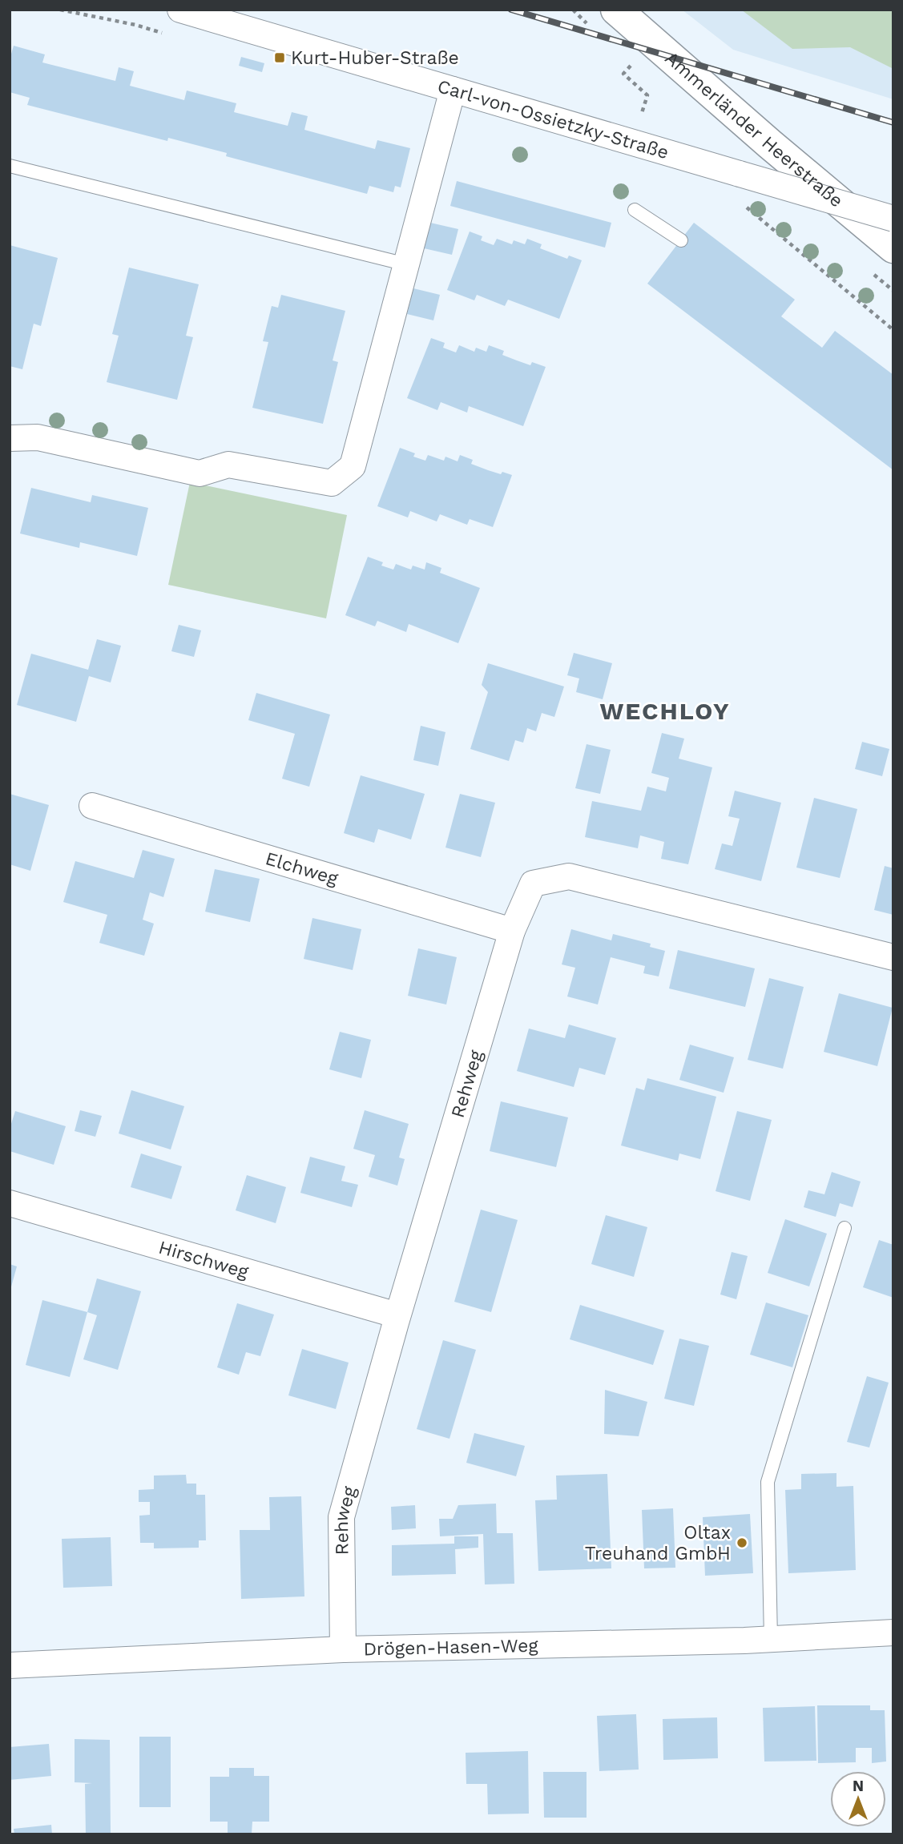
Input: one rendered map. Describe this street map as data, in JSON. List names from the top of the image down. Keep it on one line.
{"streets":{"street":["Carl-von-Ossietzky-Straße","Ammerländer Heerstraße","Elchweg","Rehweg","Hirschweg","Drögen-Hasen-Weg"]},"crossings":[["Elchweg","Rehweg"],["Rehweg","Hirschweg"],["Rehweg","Drögen-Hasen-Weg"]],"districts":["WECHLOY"],"places":{"transit":["Kurt-Huber-Straße"],"other":["Oltax Treuhand GmbH"]},"north":"top"}
